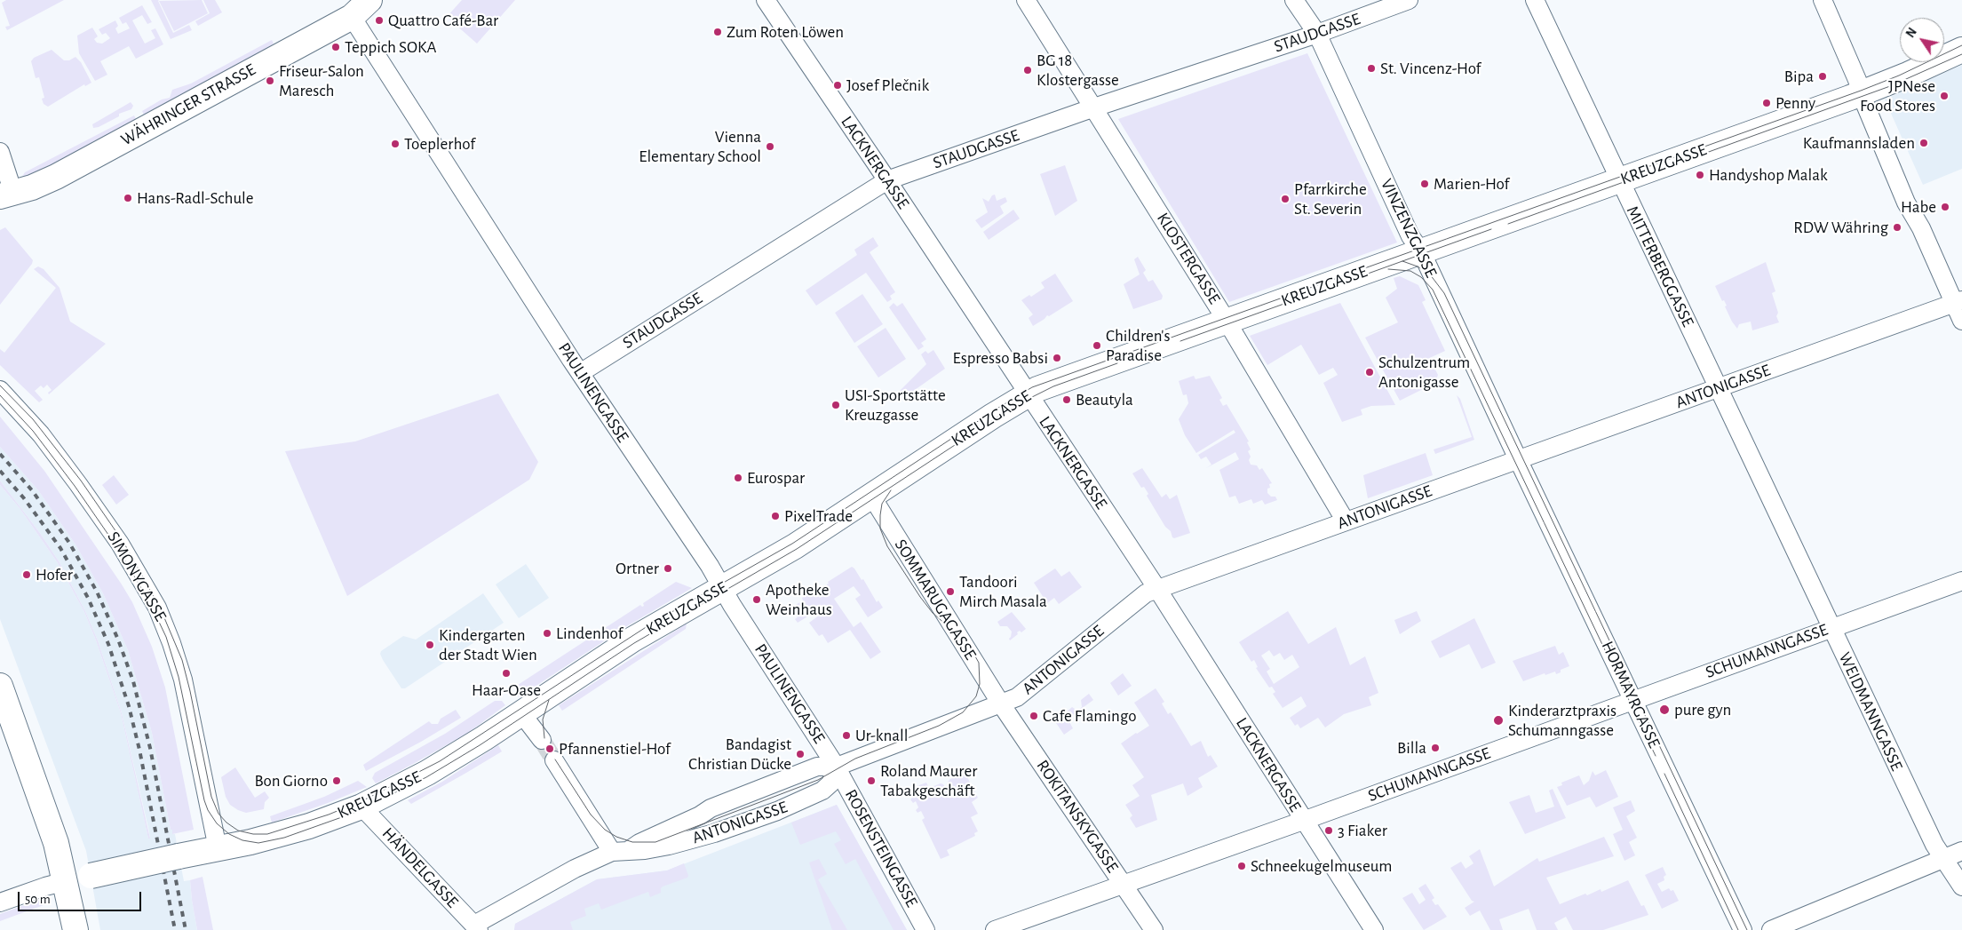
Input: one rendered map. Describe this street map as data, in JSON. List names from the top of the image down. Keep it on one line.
{"streets":{"street":["STAUDGASSE","WÄHRINGER STRASSE","LACKNERGASSE","KREUZGASSE","VINZENZGASSE","KLOSTERGASSE","MITTERBERGGASSE","ANTONIGASSE","PAULINENGASSE","SIMONYGASSE","SOMMARUGAGASSE","SCHUMANNGASSE","HORMAYRGASSE","WEIDMANNGASSE","ROKITANSKYGASSE","ROSENSTEINGASSE","HÄNDELGASSE"]},"crossings":[["STAUDGASSE","LACKNERGASSE"],["STAUDGASSE","VINZENZGASSE"],["STAUDGASSE","KLOSTERGASSE"],["STAUDGASSE","PAULINENGASSE"],["WÄHRINGER STRASSE","PAULINENGASSE"],["LACKNERGASSE","KREUZGASSE"],["LACKNERGASSE","ANTONIGASSE"],["LACKNERGASSE","SCHUMANNGASSE"],["KREUZGASSE","VINZENZGASSE"],["KREUZGASSE","KLOSTERGASSE"],["KREUZGASSE","MITTERBERGGASSE"],["KREUZGASSE","PAULINENGASSE"],["KREUZGASSE","SIMONYGASSE"],["KREUZGASSE","SOMMARUGAGASSE"],["KREUZGASSE","HÄNDELGASSE"],["VINZENZGASSE","ANTONIGASSE"],["VINZENZGASSE","HORMAYRGASSE"],["KLOSTERGASSE","ANTONIGASSE"],["MITTERBERGGASSE","ANTONIGASSE"],["MITTERBERGGASSE","WEIDMANNGASSE"],["ANTONIGASSE","PAULINENGASSE"],["ANTONIGASSE","SOMMARUGAGASSE"],["ANTONIGASSE","HORMAYRGASSE"],["ANTONIGASSE","WEIDMANNGASSE"],["ANTONIGASSE","ROKITANSKYGASSE"],["ANTONIGASSE","ROSENSTEINGASSE"],["ANTONIGASSE","HÄNDELGASSE"],["PAULINENGASSE","ROSENSTEINGASSE"],["SOMMARUGAGASSE","ROKITANSKYGASSE"],["SCHUMANNGASSE","HORMAYRGASSE"],["SCHUMANNGASSE","WEIDMANNGASSE"],["SCHUMANNGASSE","ROKITANSKYGASSE"]],"places":["Quattro Café-Bar","Zum Roten Löwen","Teppich SOKA","St. Vincenz-Hof","BG 18 Klostergasse","Bipa","Friseur-Salon Maresch","Josef Plečnik","JPNese Food Stores","Penny","Kaufmannsladen","Toeplerhof","Vienna Elementary School","Handyshop Malak","Marien-Hof","Hans-Radl-Schule","Pfarrkirche St. Severin","Habe","RDW Währing","Children's Paradise","Espresso Babsi","Schulzentrum Antonigasse","Beautyla","USI-Sportstätte Kreuzgasse","Eurospar","PixelTrade","Ortner","Hofer","Tandoori Mirch Masala","Apotheke Weinhaus","Lindenhof","Kindergarten der Stadt Wien","Haar-Oase","pure gyn","Cafe Flamingo","Kinderarztpraxis Schumanngasse","Ur-knall","Billa","Pfannenstiel-Hof","Bandagist Christian Dücke","Bon Giorno","Roland Maurer Tabakgeschäft","3 Fiaker","Schneekugelmuseum"],"scale_bar":"50 m","north":"top left"}
